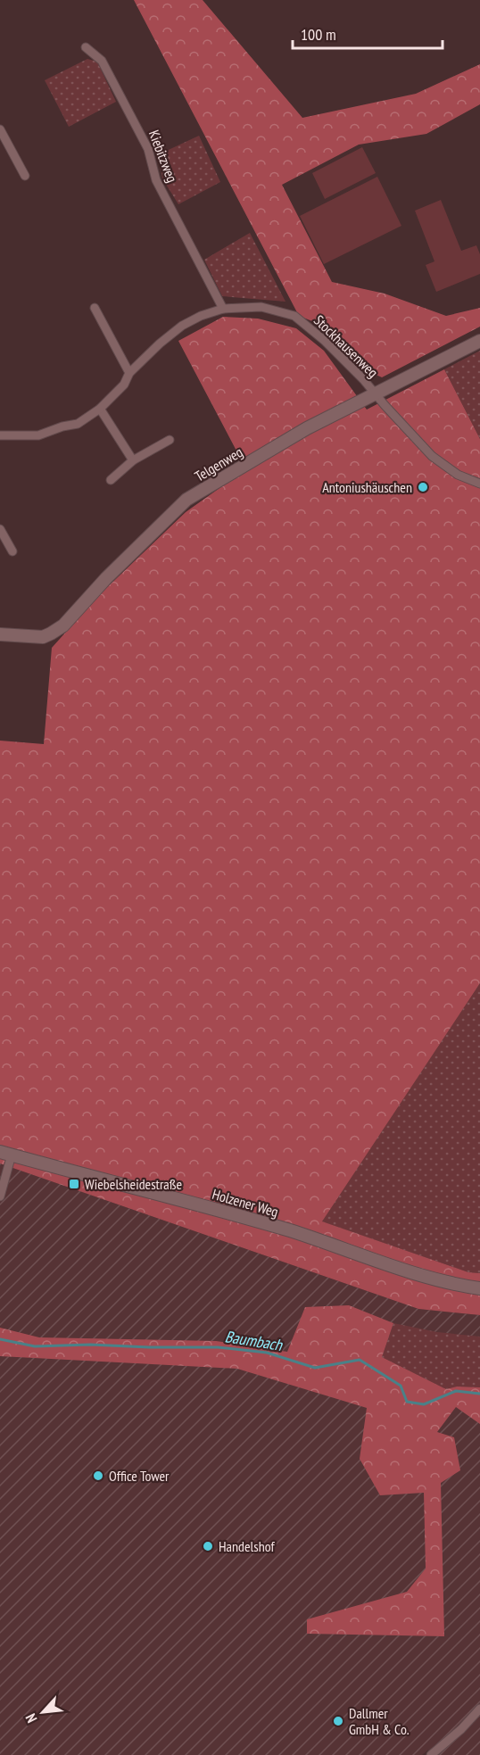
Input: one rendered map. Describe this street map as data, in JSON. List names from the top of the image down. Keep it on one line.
{"streets":{"main road":["Telgenweg","Holzener Weg"],"street":["Kiebitzweg","Stockhausenweg"]},"crossings":[["Kiebitzweg","Stockhausenweg"],["Stockhausenweg","Telgenweg"]],"water":["Baumbach"],"places":{"other":["Antoniushäuschen","Office Tower","Handelshof","Dallmer GmbH & Co."],"transit":["Wiebelsheidestraße"]},"scale_bar":"100 m","north":"bottom left"}
